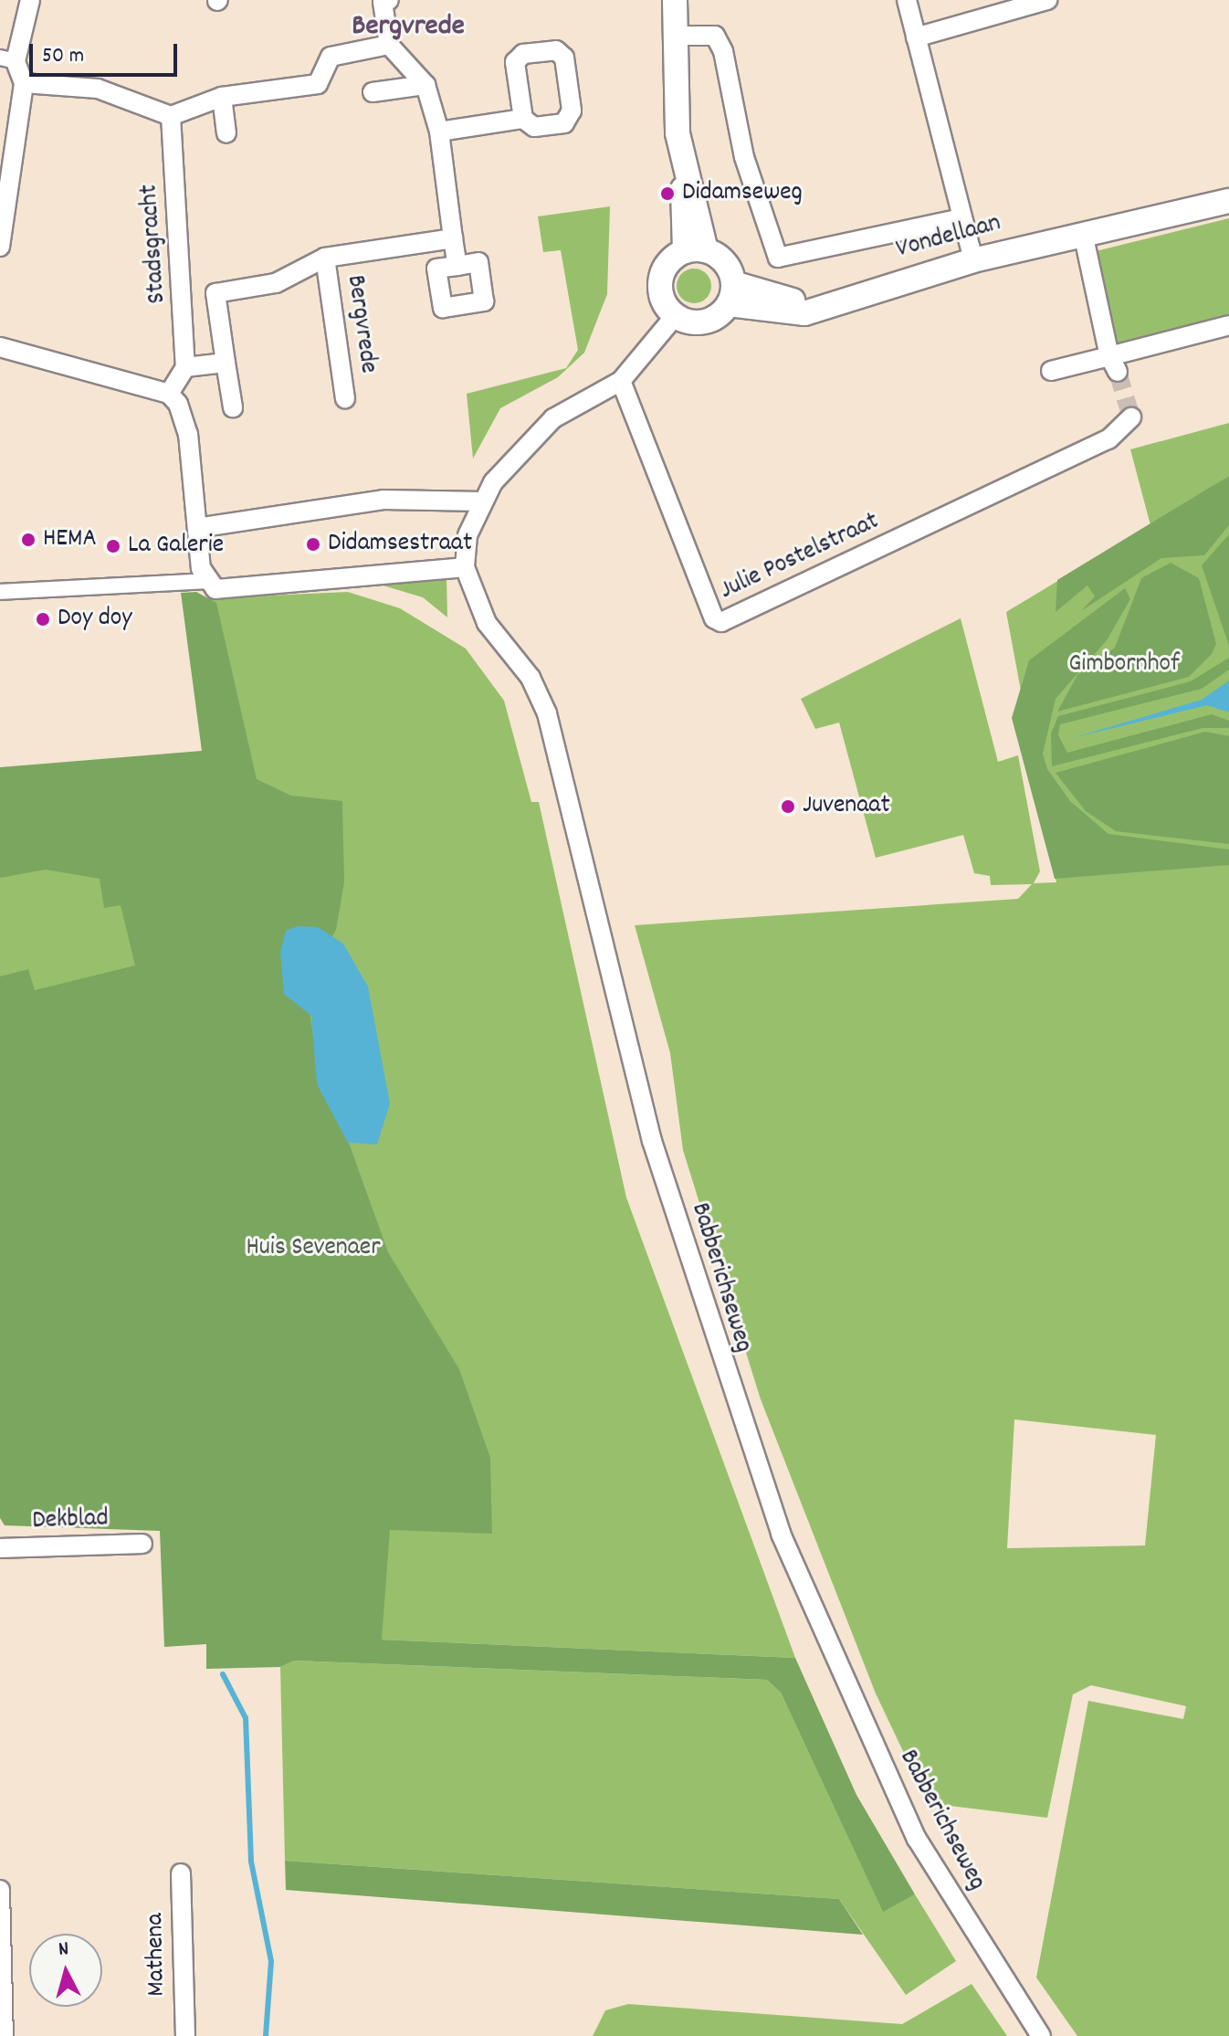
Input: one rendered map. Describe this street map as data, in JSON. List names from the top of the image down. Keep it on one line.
{"streets":{"street":["Vondellaan","Stadsgracht","Bergvrede","Julie Postelstraat","Babberichseweg","Dekblad","Mathena"]},"districts":["Bergvrede"],"parks":["Gimbornhof","Huis Sevenaer"],"places":["Didamseweg","HEMA","Didamsestraat","La Galerie","Doy doy","Juvenaat"],"scale_bar":"50 m","north":"top"}
